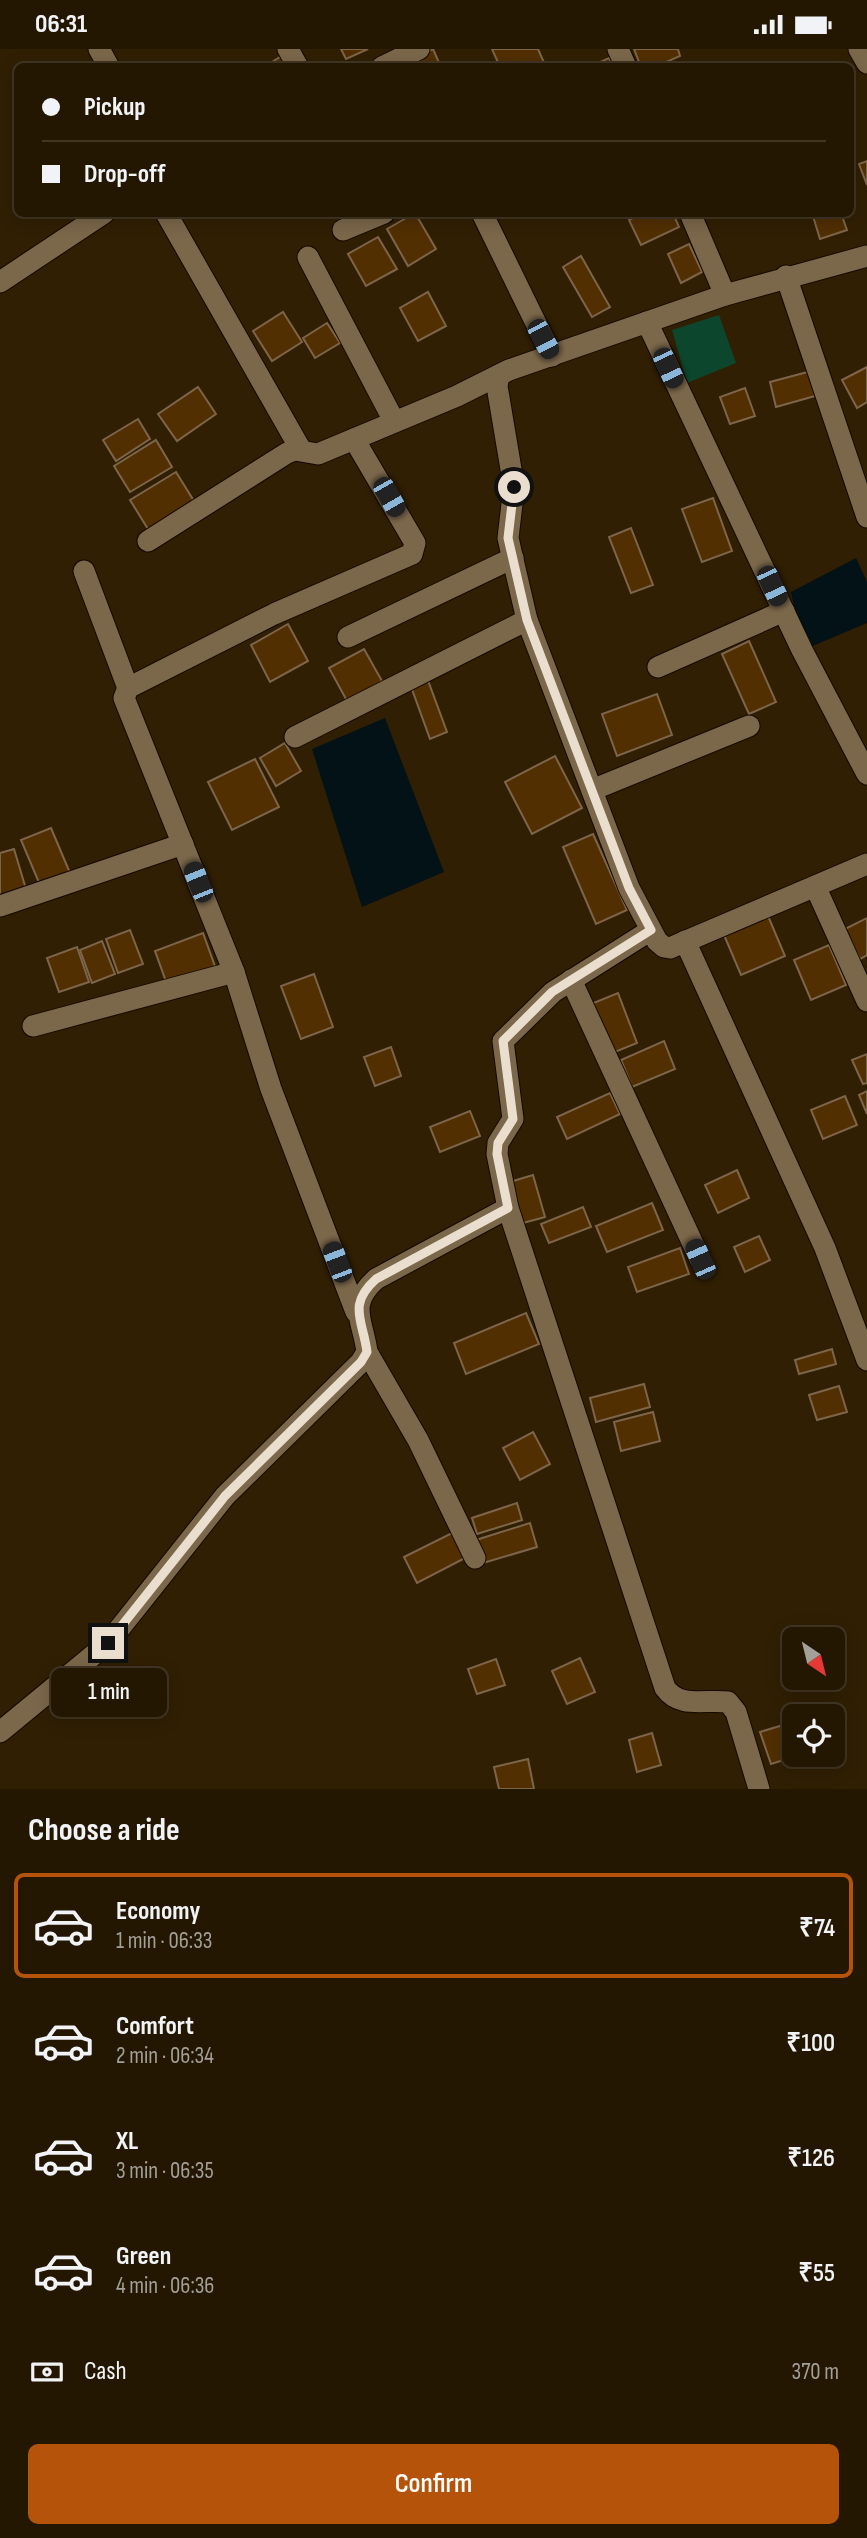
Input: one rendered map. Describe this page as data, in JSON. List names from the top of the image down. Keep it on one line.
{"north":"bottom right","page":{"status":"06:31","banner":["Pickup","Drop-off"],"bubble":"1 min","heading":"Choose a ride","list":[{"name":"Economy","note":"1 min · 06:33","value":"₹74"},{"name":"Comfort","note":"2 min · 06:34","value":"₹100"},{"name":"XL","note":"3 min · 06:35","value":"₹126"},{"name":"Green","note":"4 min · 06:36","value":"₹55"}],"pay":["Cash","370 m"],"buttons":"Confirm"}}
